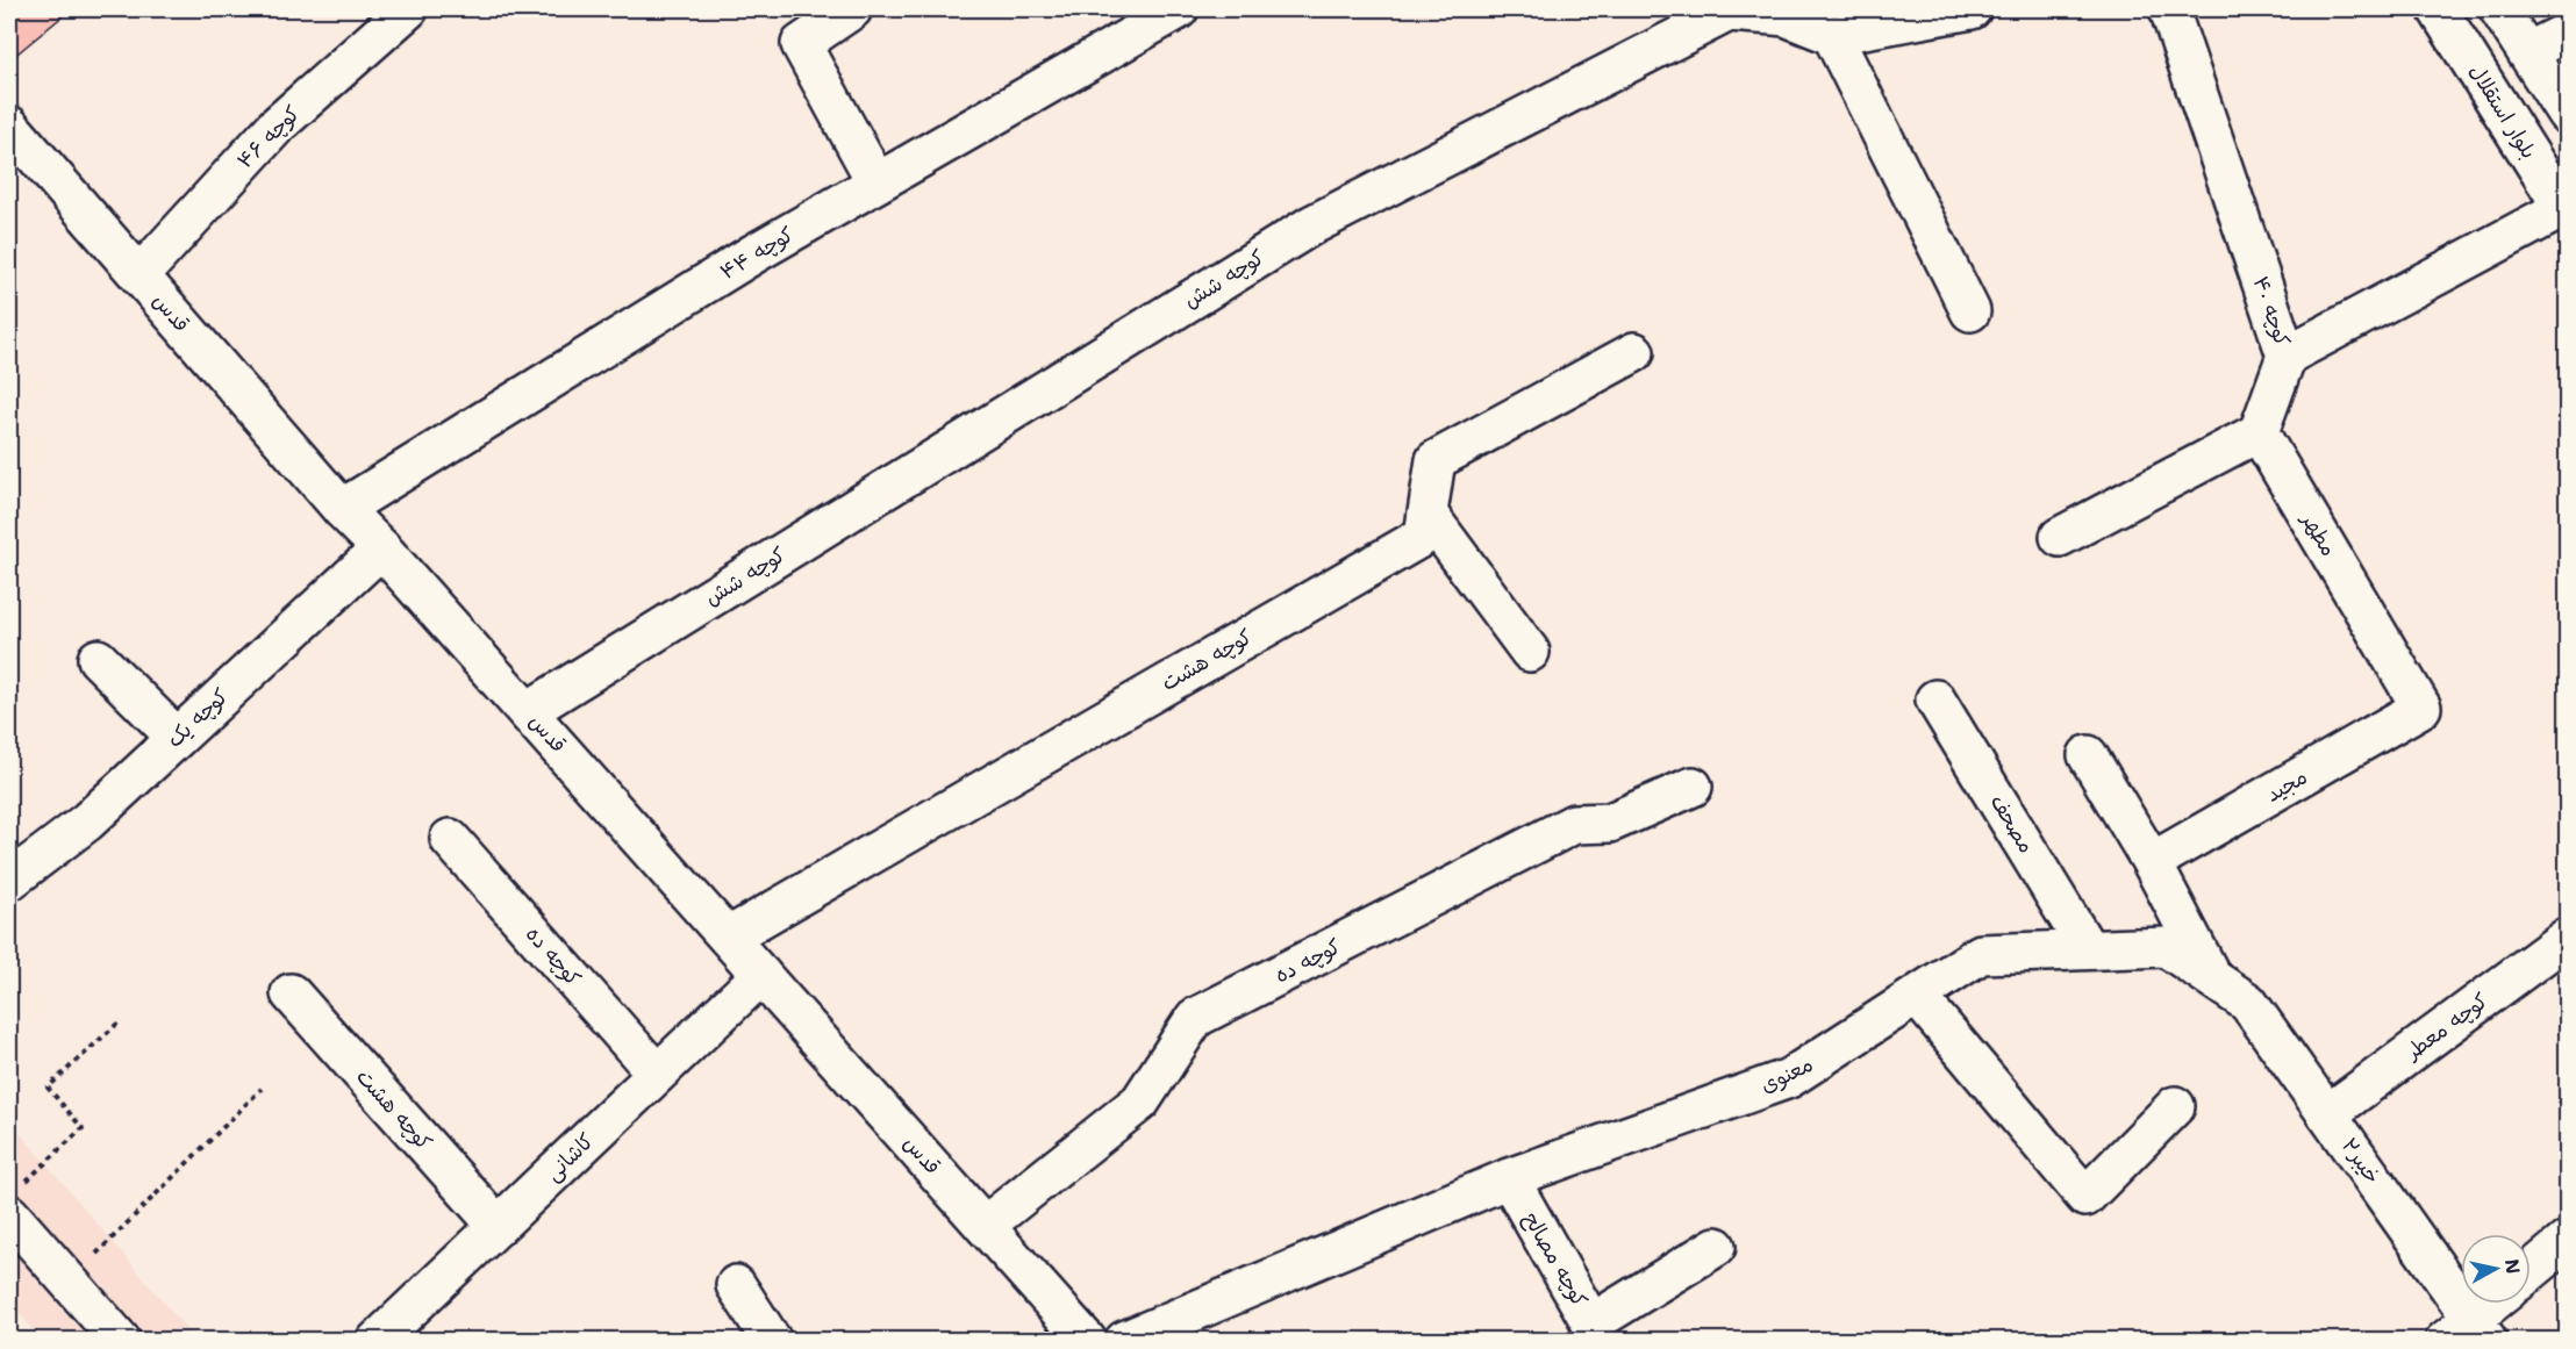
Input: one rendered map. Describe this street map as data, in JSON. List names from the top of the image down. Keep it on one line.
{"streets":{"street":["بلوار استقلال","کوچه ۴۶","کوچه ۴۴","کوچه شش","کوچه ۴۰","قدس","مطهر","کوچه هشت","کوچه یک","مجید","مصحف","کوچه ده","کوچه معطر","معنوی","کاشانی","خیبر۲","کوچه مصالح"]},"crossings":[["بلوار استقلال","کوچه ۴۰"],["کوچه ۴۶","قدس"],["کوچه ۴۴","قدس"],["کوچه شش","قدس"],["قدس","کوچه هشت"],["قدس","کوچه یک"],["قدس","کوچه ده"],["قدس","کاشانی"],["مطهر","مجید"],["کوچه هشت","کاشانی"],["مصحف","معنوی"],["کوچه ده","کاشانی"],["کوچه معطر","خیبر۲"],["معنوی","خیبر۲"],["معنوی","کوچه مصالح"]],"north":"right"}
